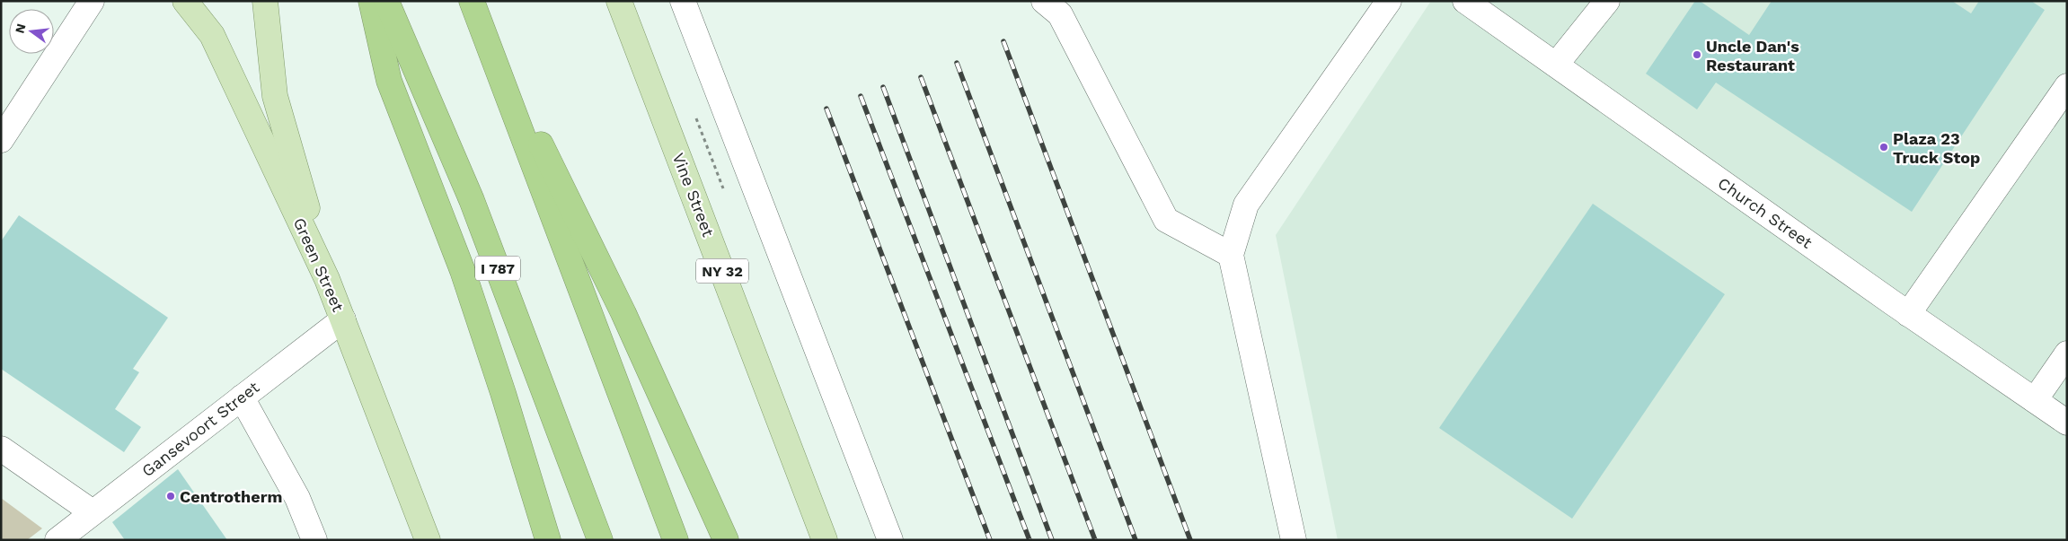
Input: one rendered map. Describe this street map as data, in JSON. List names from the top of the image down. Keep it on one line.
{"streets":{"highway":["I 787"],"main road":["Vine Street","Green Street","NY 32"],"street":["Church Street","Gansevoort Street"]},"crossings":[["Green Street","Gansevoort Street"]],"places":["Uncle Dan's Restaurant","Plaza 23 Truck Stop","Centrotherm"],"north":"left"}
